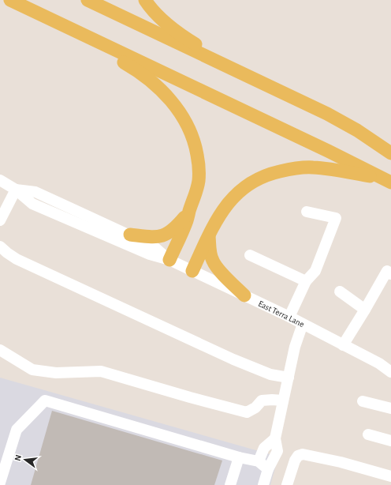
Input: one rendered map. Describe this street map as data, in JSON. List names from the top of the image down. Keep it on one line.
{"streets":{"street":["East Terra Lane"]},"north":"left"}
